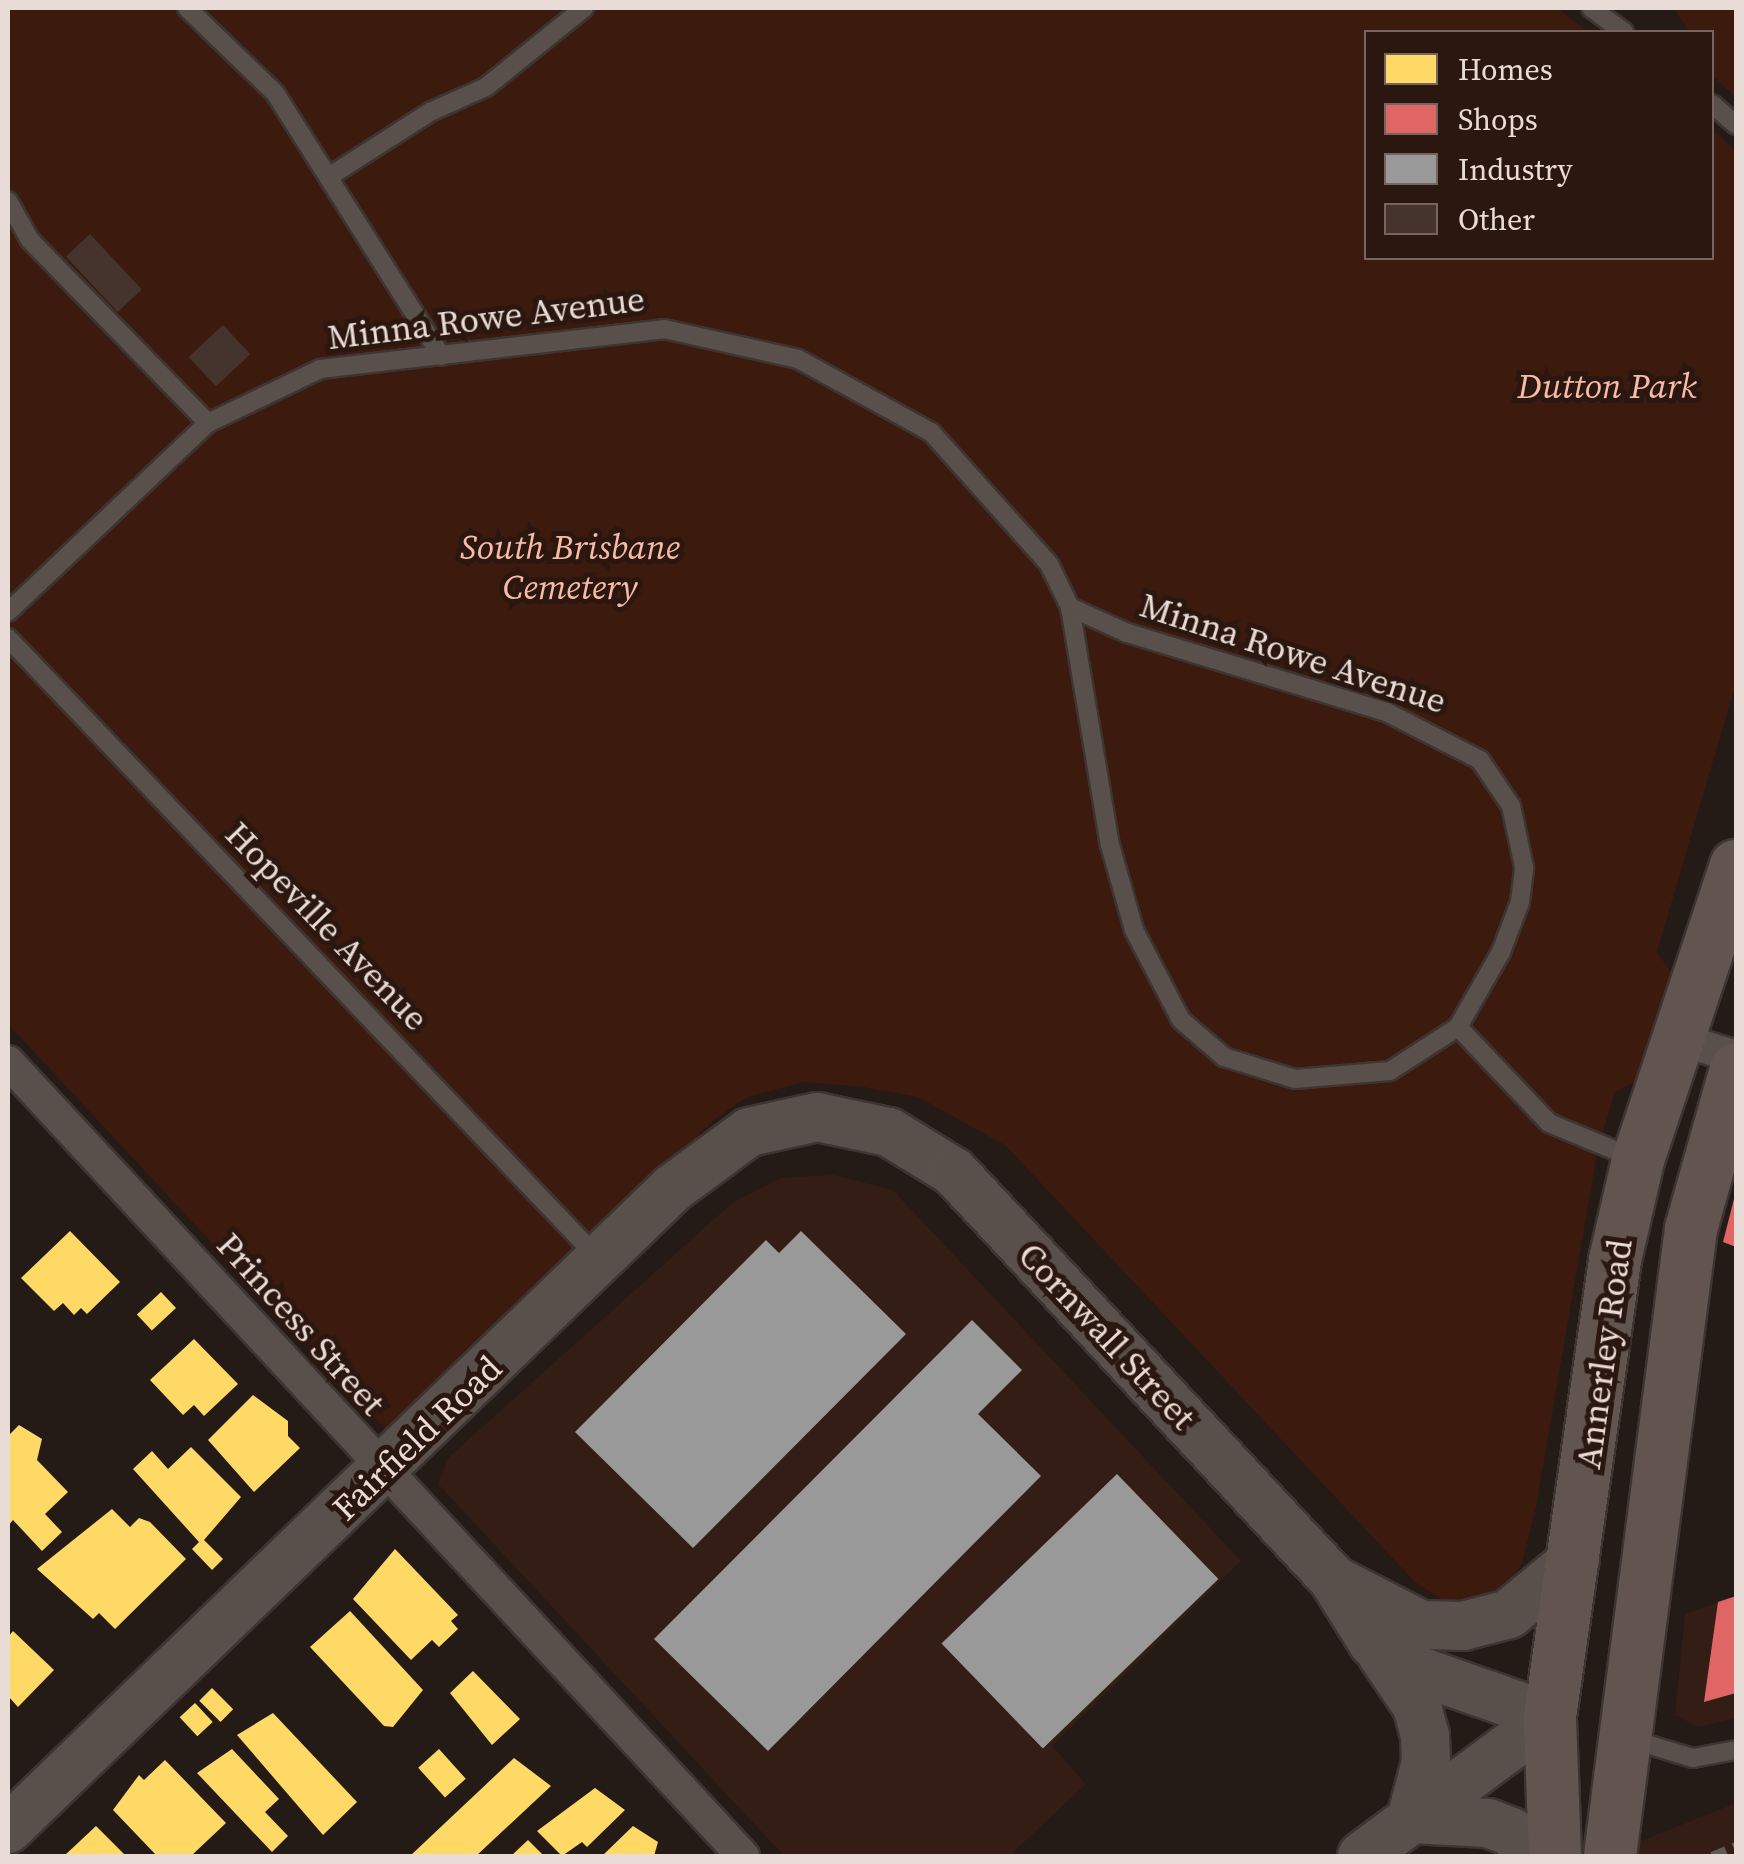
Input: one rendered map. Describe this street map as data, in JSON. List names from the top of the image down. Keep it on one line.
{"streets":{"main road":["Cornwall Street","Annerley Road","Fairfield Road"],"street":["Princess Street"],"lane":["Minna Rowe Avenue","Hopeville Avenue"]},"crossings":[["Hopeville Avenue","Fairfield Road"],["Princess Street","Fairfield Road"],["Cornwall Street","Annerley Road"],["Cornwall Street","Fairfield Road"]],"parks":["Dutton Park","South Brisbane Cemetery"],"legend":["Homes","Shops","Industry","Other"]}
